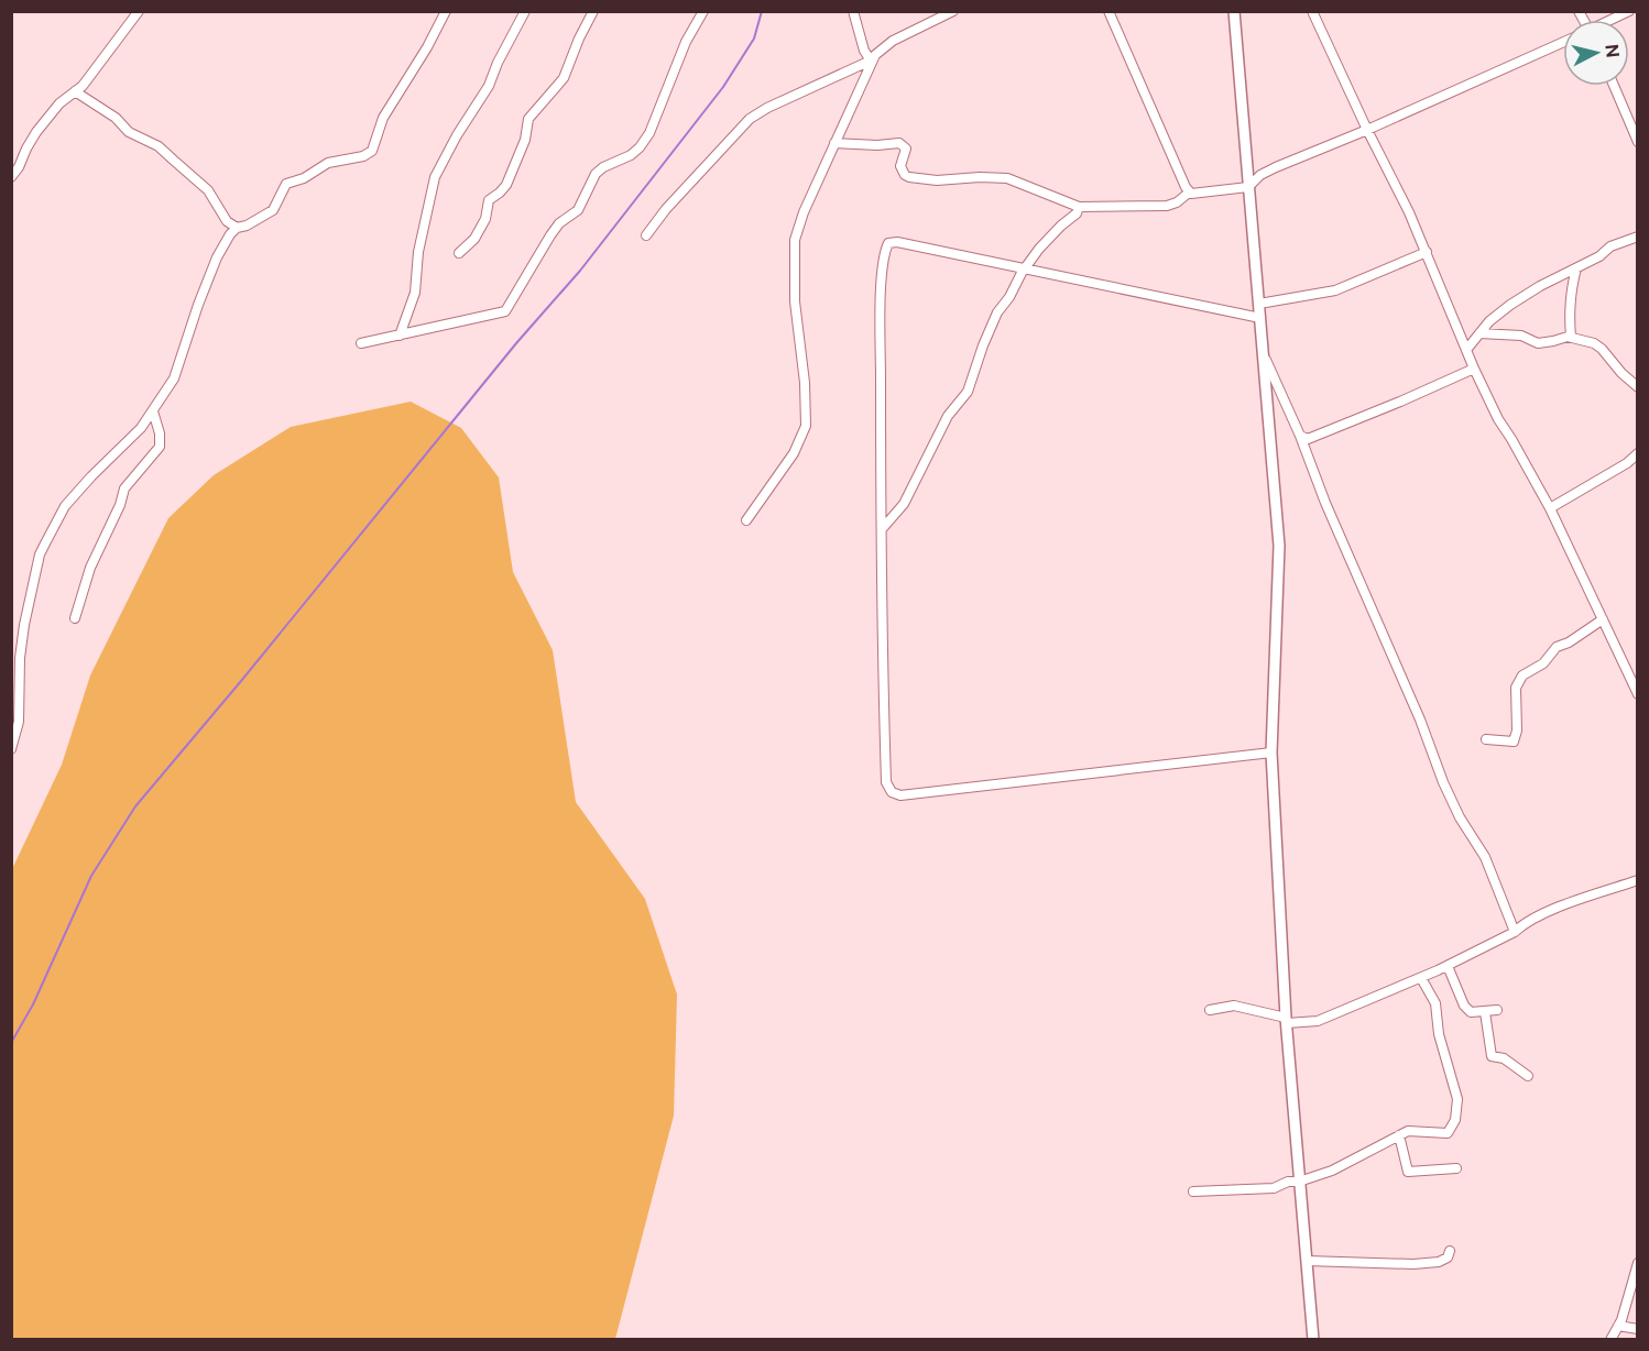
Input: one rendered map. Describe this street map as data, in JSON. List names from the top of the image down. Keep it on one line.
{"north":"right"}
